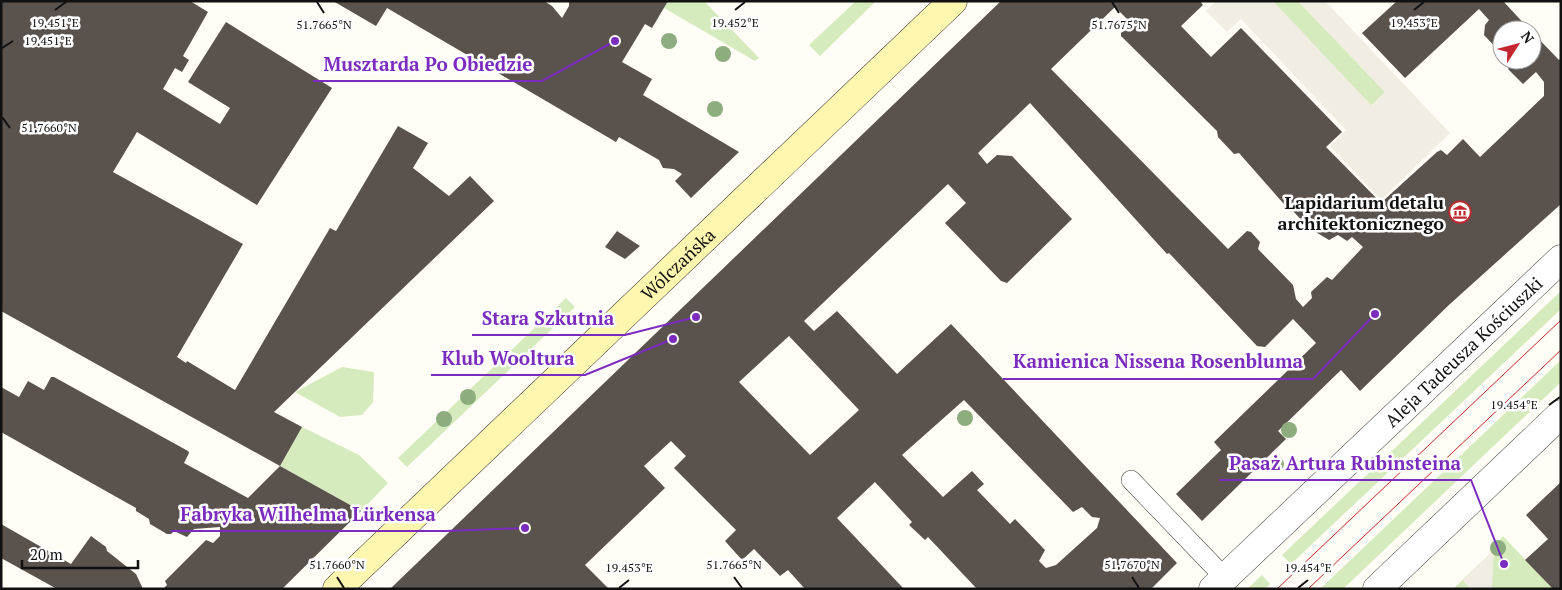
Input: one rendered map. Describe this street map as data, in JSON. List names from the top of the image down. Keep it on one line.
{"streets":{"main road":["Wólczańska"],"street":["Aleja Tadeusza Kościuszki"]},"places":{"other":["Musztarda Po Obiedzie","Kamienica Nissena Rosenbluma","Stara Szkutnia","Klub Wooltura","Fabryka Wilhelma Lürkensa","Pasaż Artura Rubinsteina"],"museum":["Lapidarium detalu architektonicznego"]},"scale_bar":"20 m","north":"top right","coordinates":["19.451°E","19.452°E","19.453°E","51.7665°N","51.7675°N","51.7660°N","19.454°E","51.7670°N"]}
